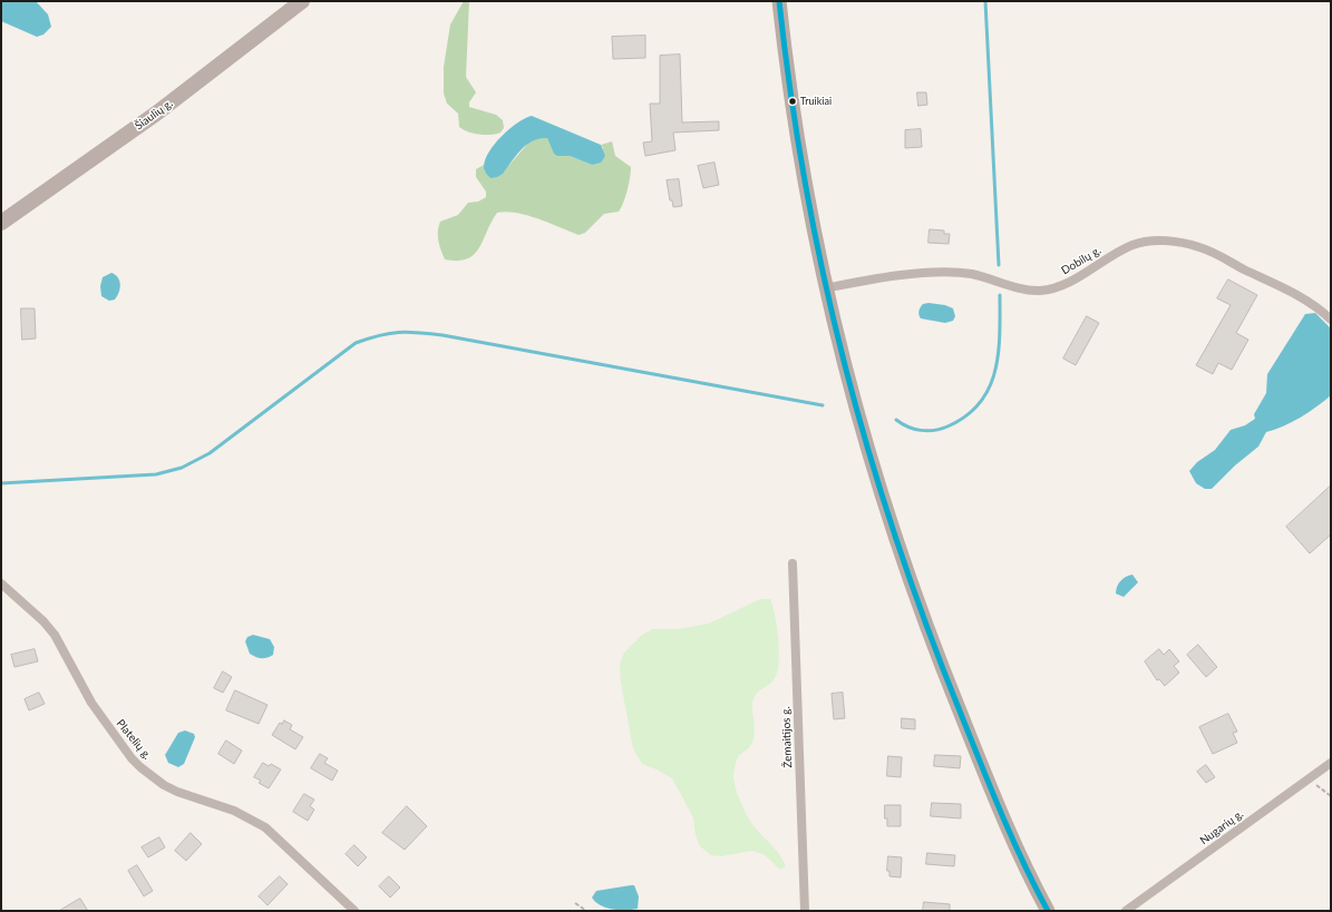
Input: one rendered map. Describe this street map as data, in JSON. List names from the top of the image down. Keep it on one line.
{"streets":{"highway":["Šiaulių g."],"street":["Dobilų g.","Žemaitijos g.","Platelių g.","Nugarių g."]},"places":["Truikiai"]}
